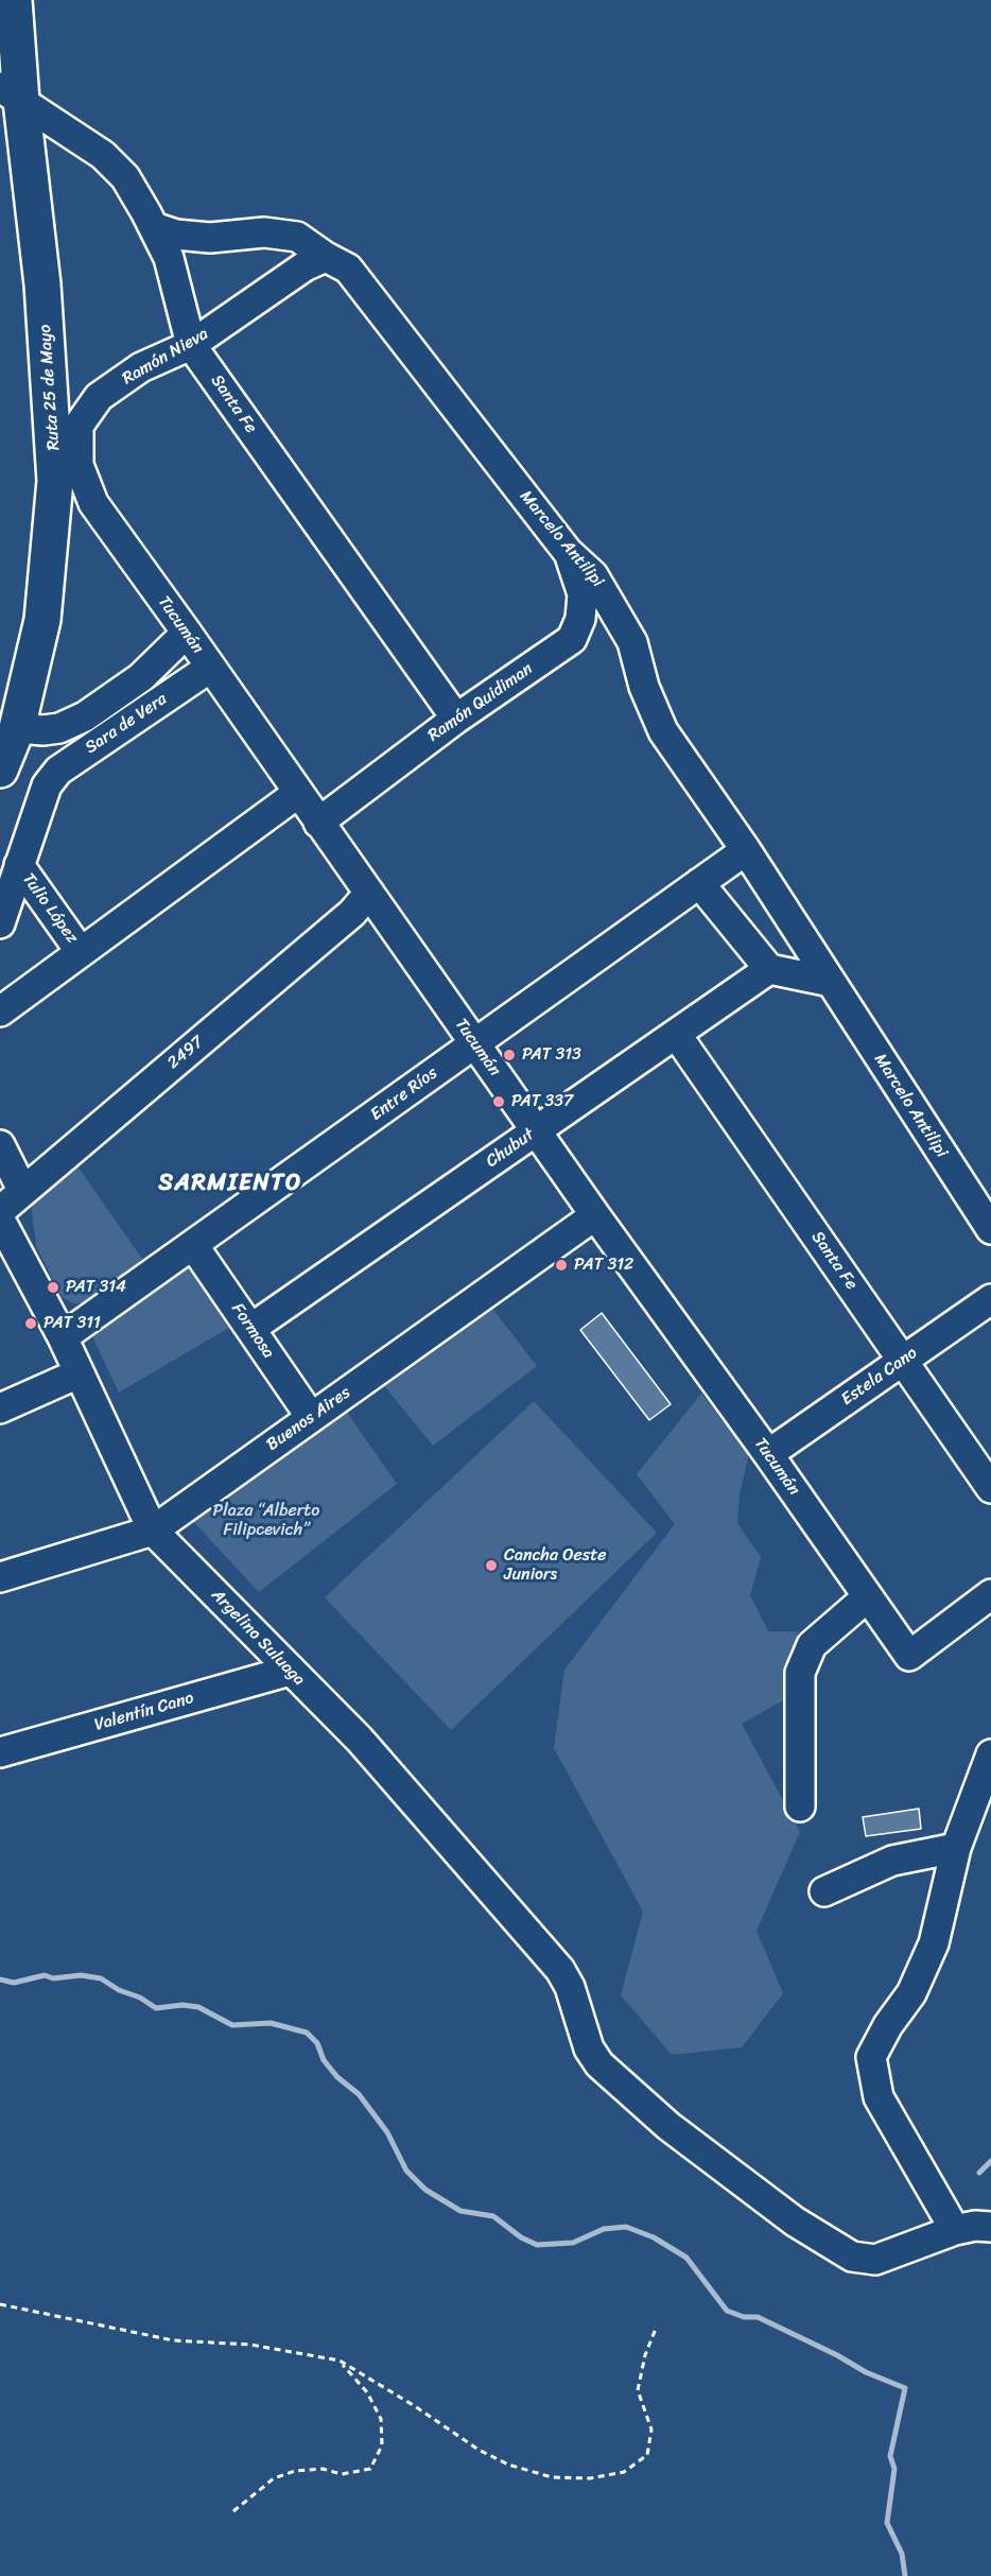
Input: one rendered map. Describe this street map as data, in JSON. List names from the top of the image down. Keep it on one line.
{"streets":{"main road":["Ruta 25 de Mayo"],"street":["Ramón Nieva","Santa Fe","Marcelo Antilipi","Tucumán","Ramón Quidiman","Sara de Vera","Tulio López","2497","Entre Ríos","Chubut","Formosa","Estela Cano","Buenos Aires","Argelino Suluaga","Valentín Cano"]},"crossings":[["Ramón Nieva","Santa Fe"],["Ramón Nieva","Marcelo Antilipi"],["Ramón Nieva","Tucumán"],["Ruta 25 de Mayo","Santa Fe"],["Santa Fe","Marcelo Antilipi"],["Santa Fe","Ramón Quidiman"],["Santa Fe","Chubut"],["Santa Fe","Estela Cano"],["Marcelo Antilipi","Ramón Quidiman"],["Marcelo Antilipi","Entre Ríos"],["Tucumán","Ramón Quidiman"],["Tucumán","Sara de Vera"],["Tucumán","2497"],["Tucumán","Entre Ríos"],["Tucumán","Chubut"],["Tucumán","Estela Cano"],["Tucumán","Buenos Aires"],["Sara de Vera","Tulio López"],["Entre Ríos","Formosa"],["Entre Ríos","Argelino Suluaga"],["Chubut","Formosa"],["Formosa","Buenos Aires"],["Buenos Aires","Argelino Suluaga"],["Argelino Suluaga","Valentín Cano"]],"districts":["SARMIENTO"],"parks":["Plaza “Alberto Filipcevich”"],"places":["PAT 313","PAT 337","PAT 312","PAT 314","PAT 311","Cancha Oeste Juniors"]}
